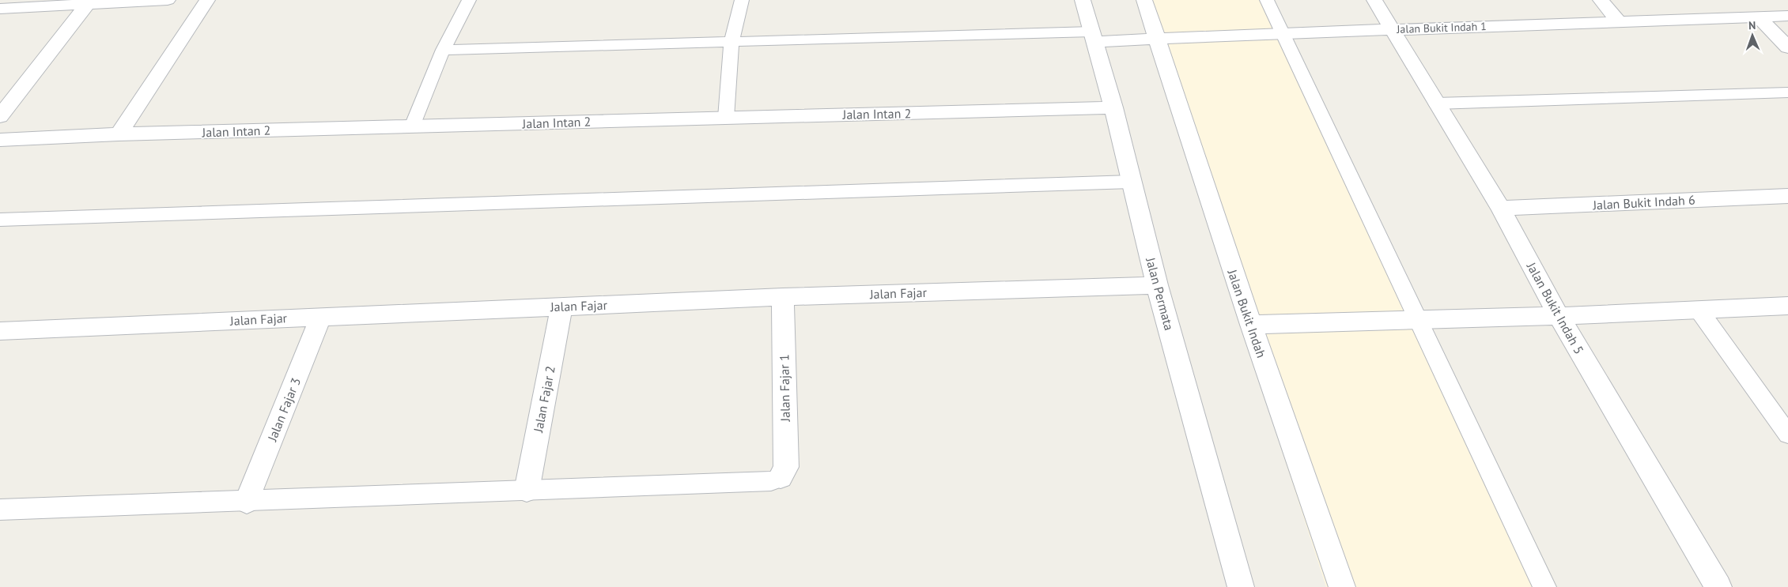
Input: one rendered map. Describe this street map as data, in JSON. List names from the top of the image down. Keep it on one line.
{"streets":{"street":["Jalan Bukit Indah 1","Jalan Intan 2","Jalan Bukit Indah 6","Jalan Fajar","Jalan Permata","Jalan Bukit Indah 5","Jalan Bukit Indah","Jalan Fajar 1","Jalan Fajar 2","Jalan Fajar 3"]},"crossings":[["Jalan Bukit Indah 1","Jalan Permata"],["Jalan Bukit Indah 1","Jalan Bukit Indah 5"],["Jalan Bukit Indah 1","Jalan Bukit Indah"],["Jalan Intan 2","Jalan Permata"],["Jalan Bukit Indah 6","Jalan Bukit Indah 5"],["Jalan Fajar","Jalan Permata"],["Jalan Fajar","Jalan Fajar 1"],["Jalan Fajar","Jalan Fajar 2"],["Jalan Fajar","Jalan Fajar 3"]],"north":"top"}
